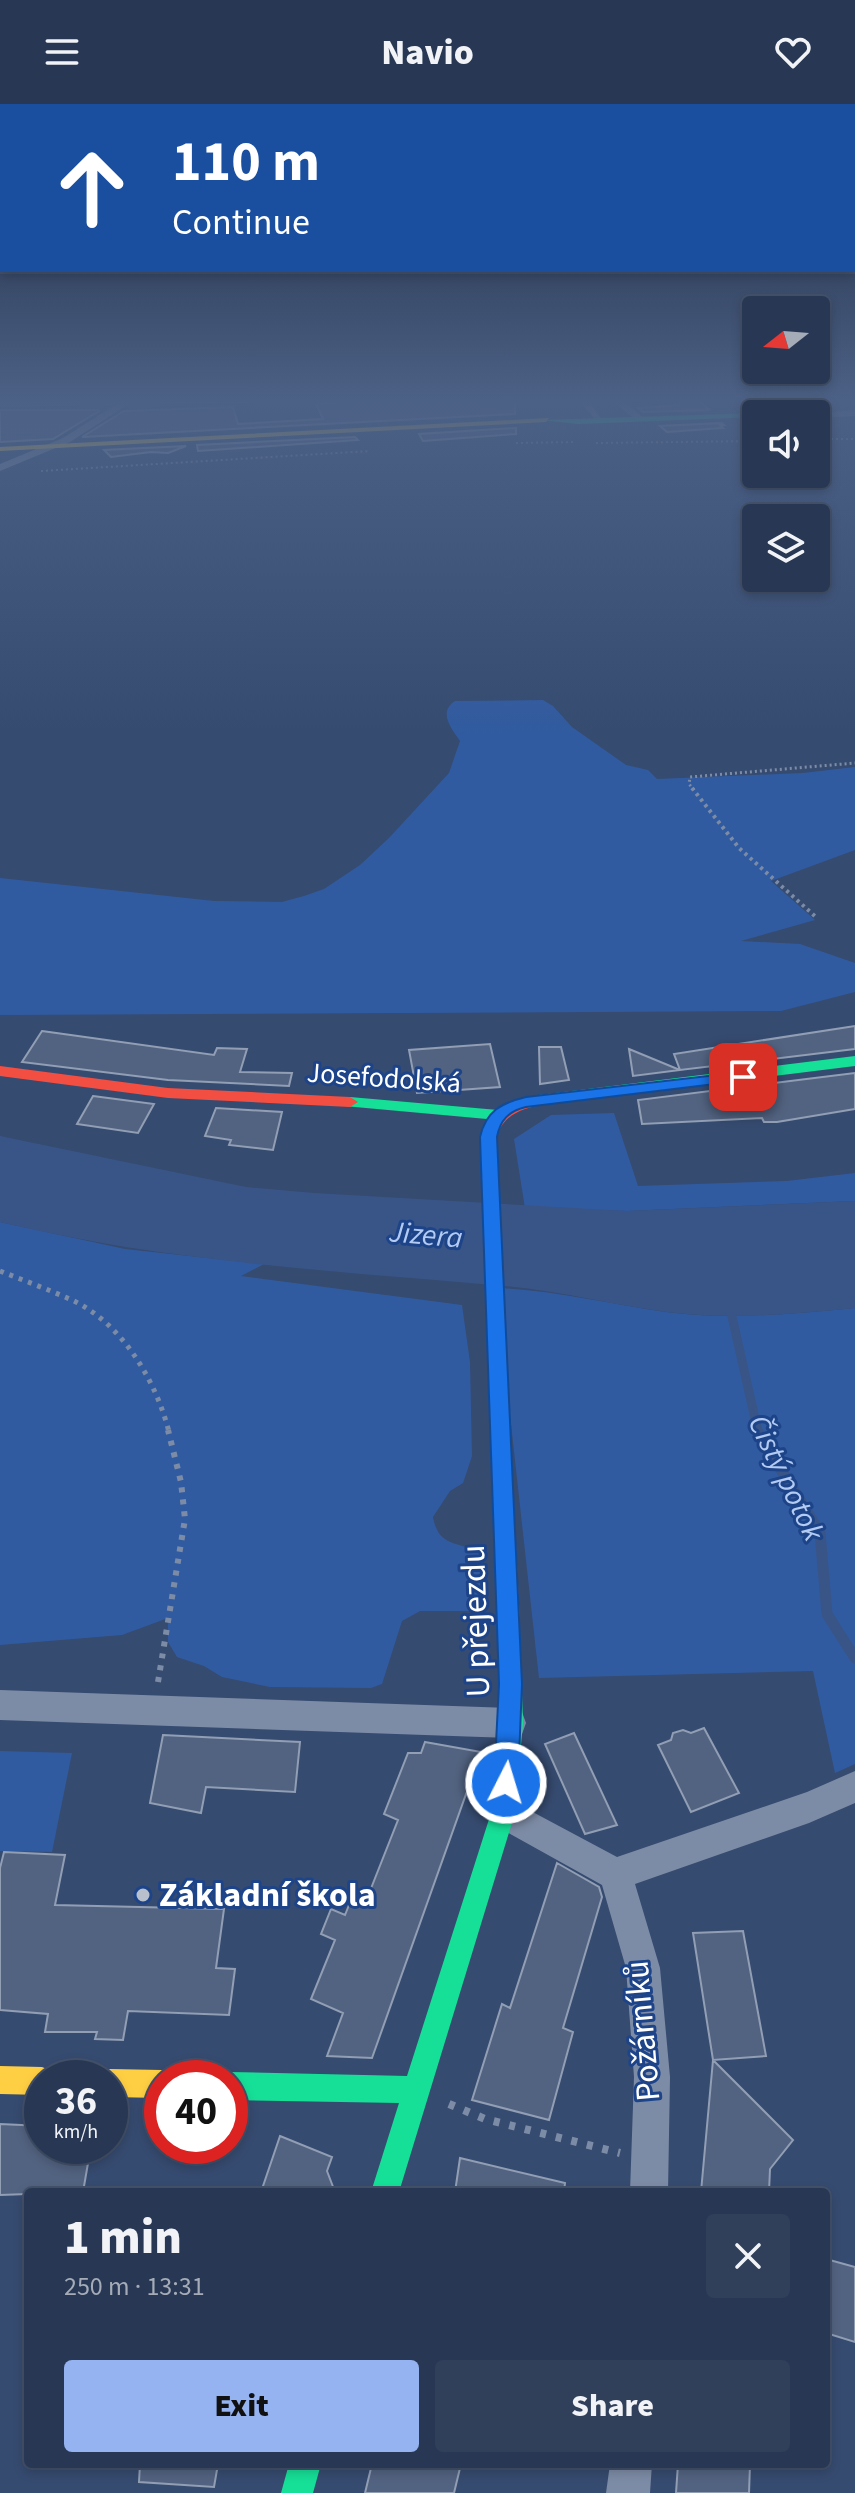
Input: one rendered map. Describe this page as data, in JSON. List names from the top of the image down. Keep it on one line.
{"streets":{"street":["Josefodolská","U přejezdu","Požárníků"]},"crossings":[["Josefodolská","U přejezdu"]],"water":["Jizera","Čistý potok"],"places":["Základní škola"],"north":"left","page":{"header":"Navio","turn":["110 m","Continue"],"speed":"36 km/h","limit":"40","heading":["1 min","250 m · 13:31"],"buttons":["Exit","Share"]}}
